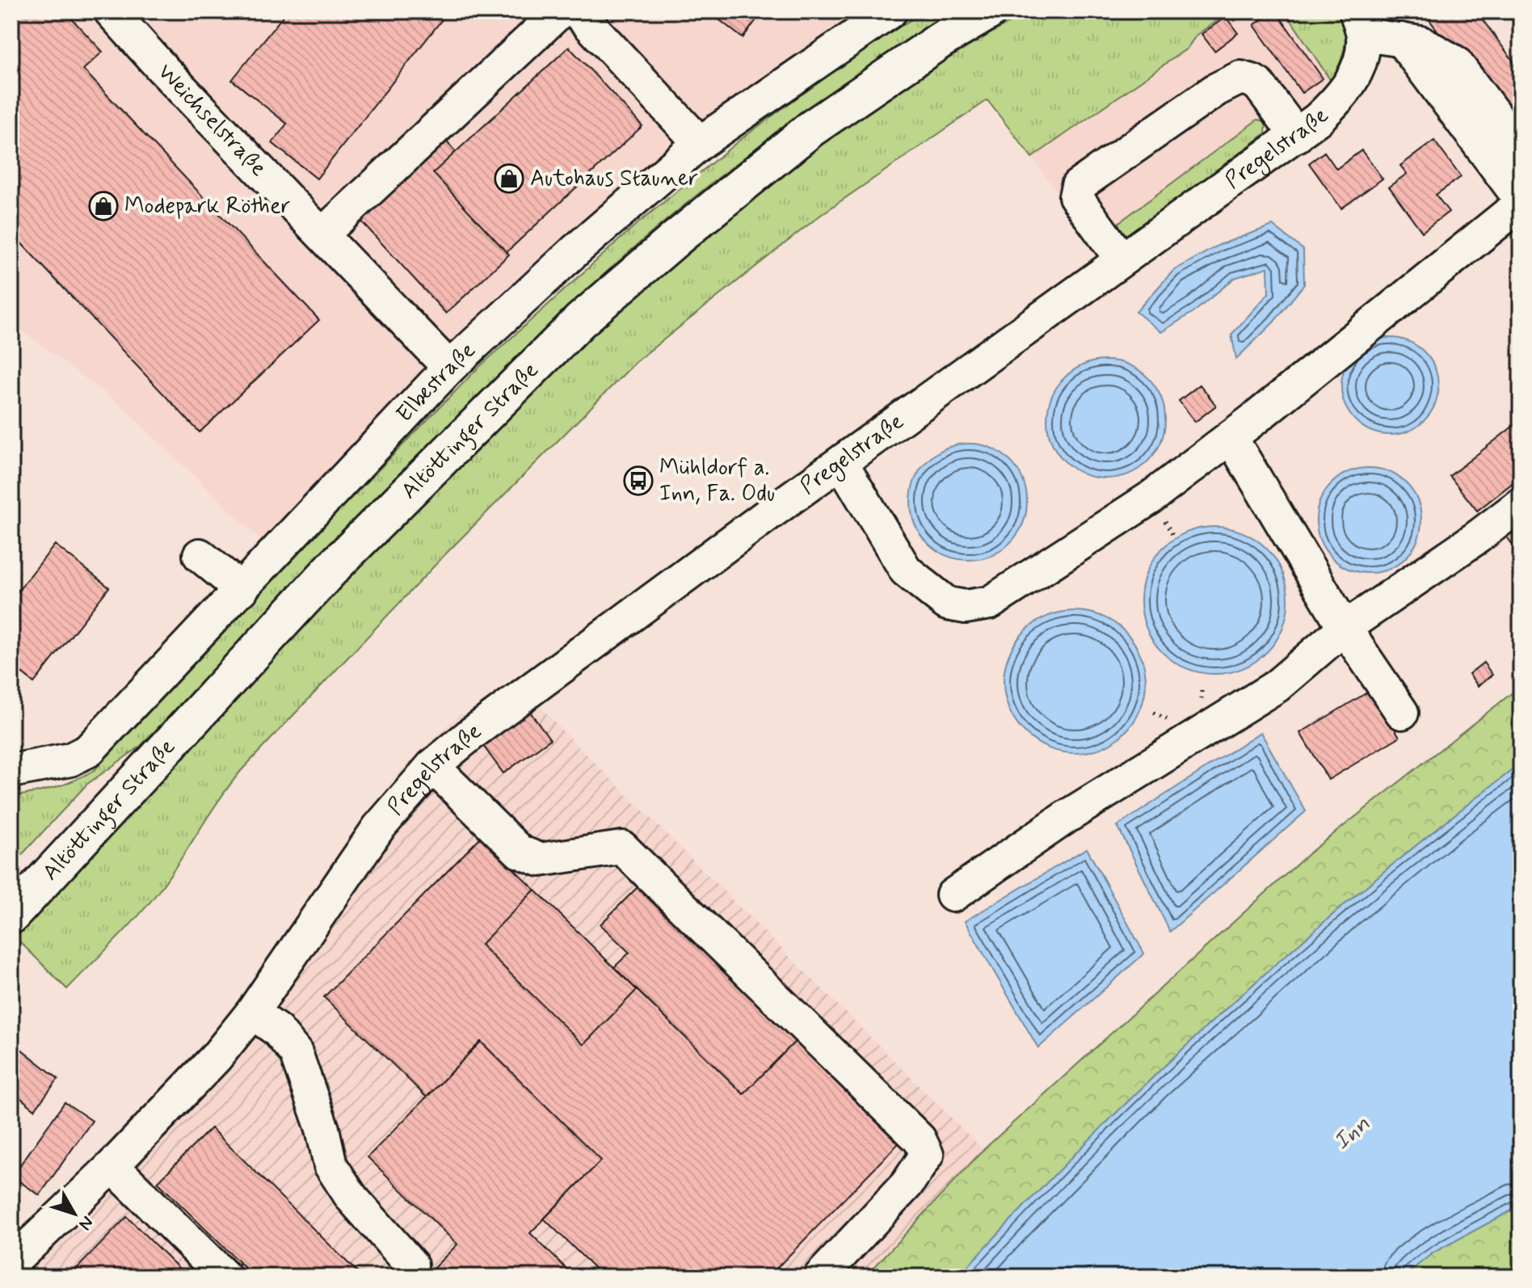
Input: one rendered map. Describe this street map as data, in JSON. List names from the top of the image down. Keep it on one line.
{"streets":{"main road":["Altöttinger Straße"],"street":["Weichselstraße","Pregelstraße","Elbestraße"]},"crossings":[["Weichselstraße","Elbestraße"]],"water":["Inn"],"places":{"shop":["Autohaus Stauner","Modepark Röther"],"bus stop":["Mühldorf a. Inn, Fa. Odu"]},"north":"bottom right"}
